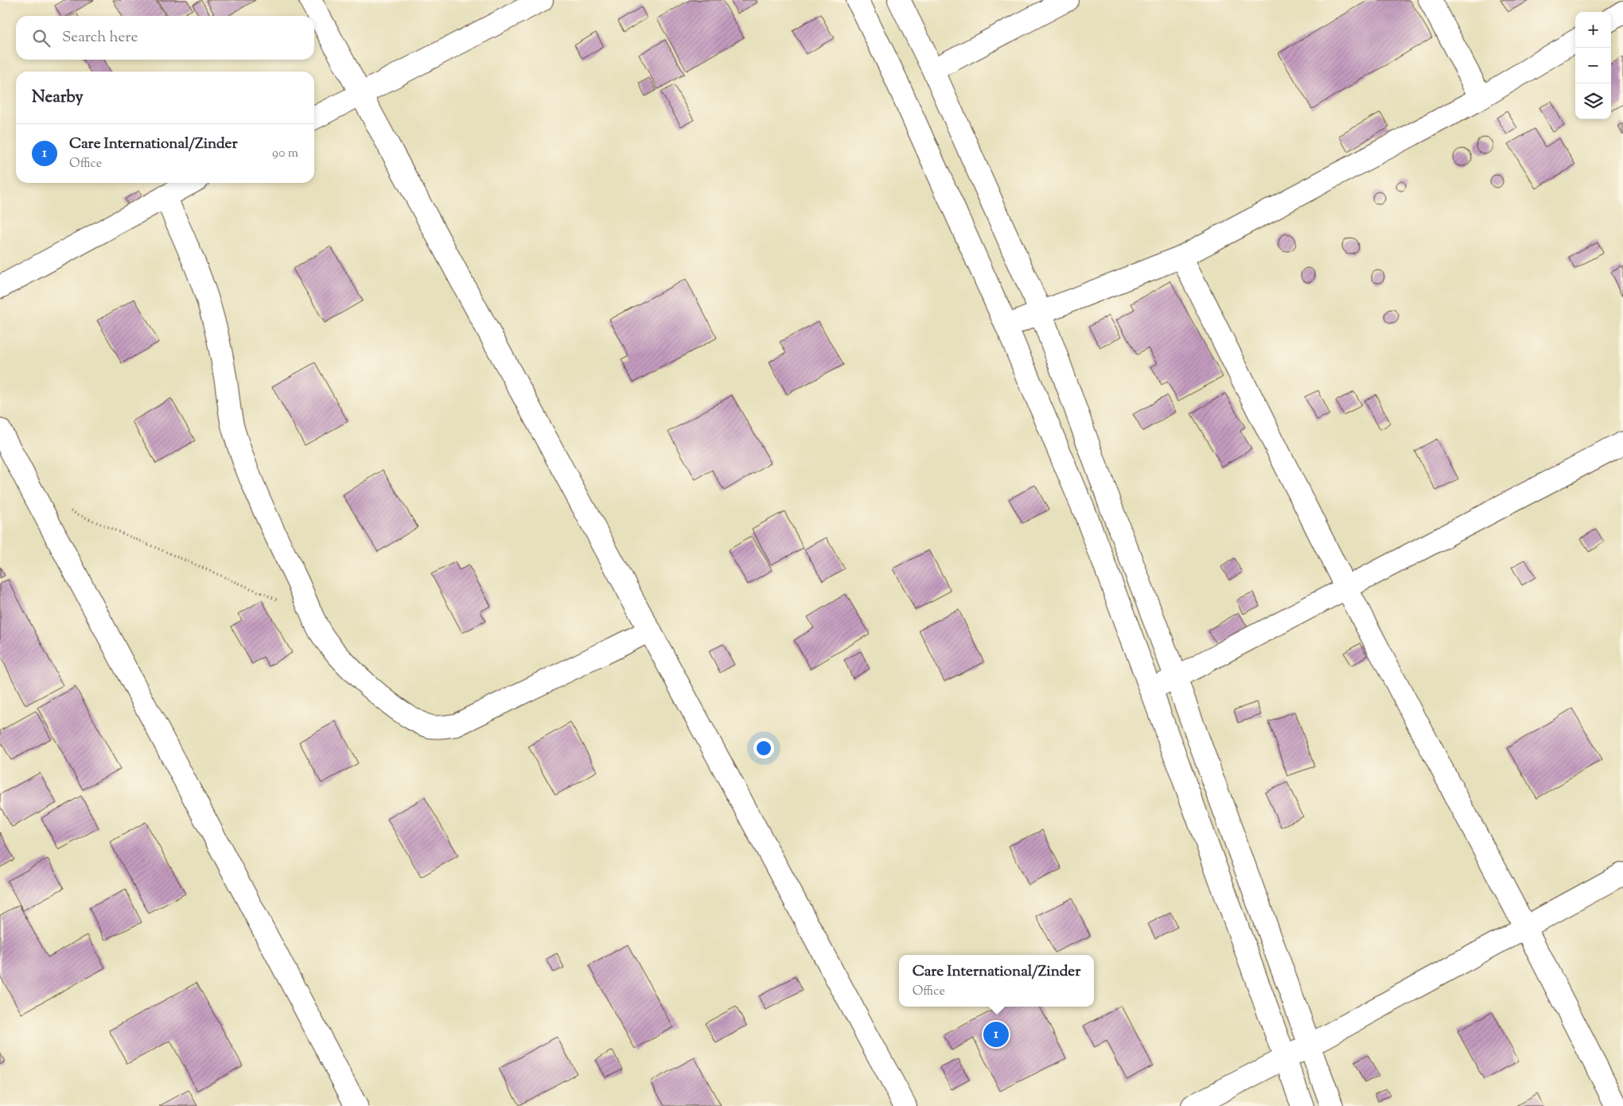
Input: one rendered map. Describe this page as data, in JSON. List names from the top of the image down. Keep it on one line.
{"page":{"map_buttons":["+","−"],"search":"Search here","heading":"Nearby","list":[{"mark":"1","name":"Care International/Zinder","note":"Office","value":"90 m"}],"popup":["Care International/Zinder","Office"],"pins":"1"}}
